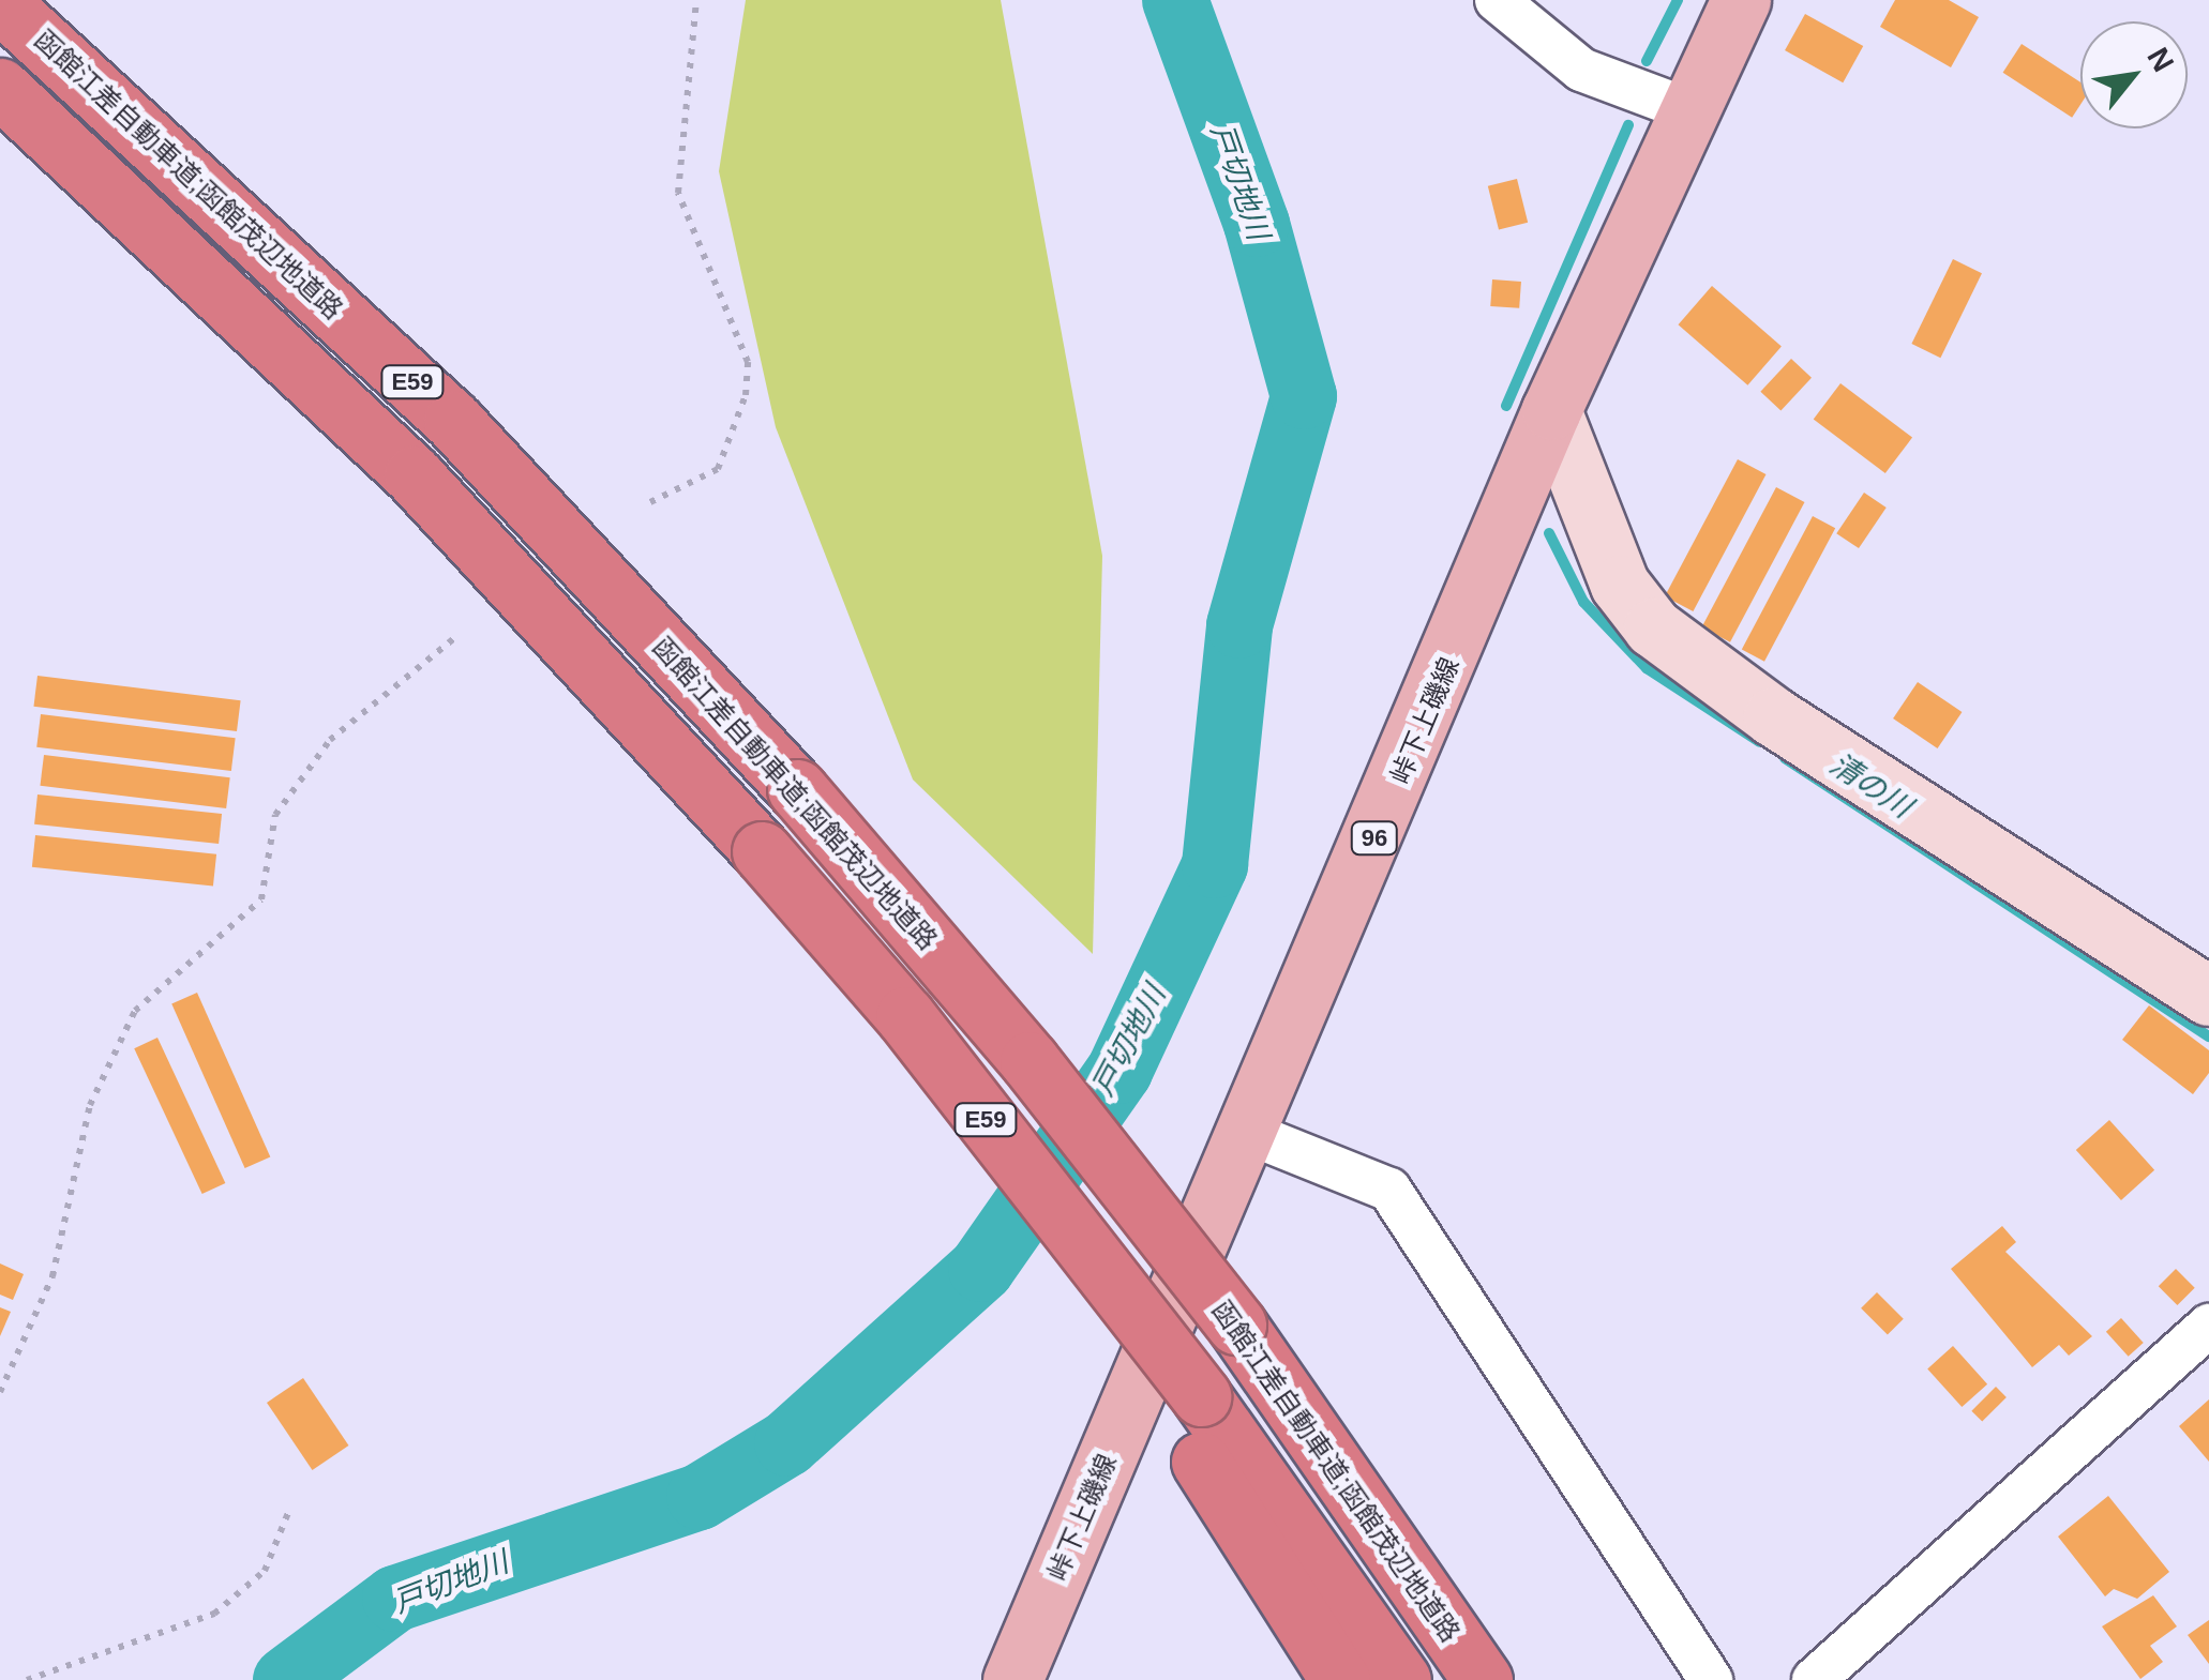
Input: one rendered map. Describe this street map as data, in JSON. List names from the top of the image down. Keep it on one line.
{"streets":{"highway":["函館江差自動車道;函館茂辺地道路","E59"],"main road":["峠下上磯線","96"]},"water":["戸切地川","清の川"],"north":"top right"}
